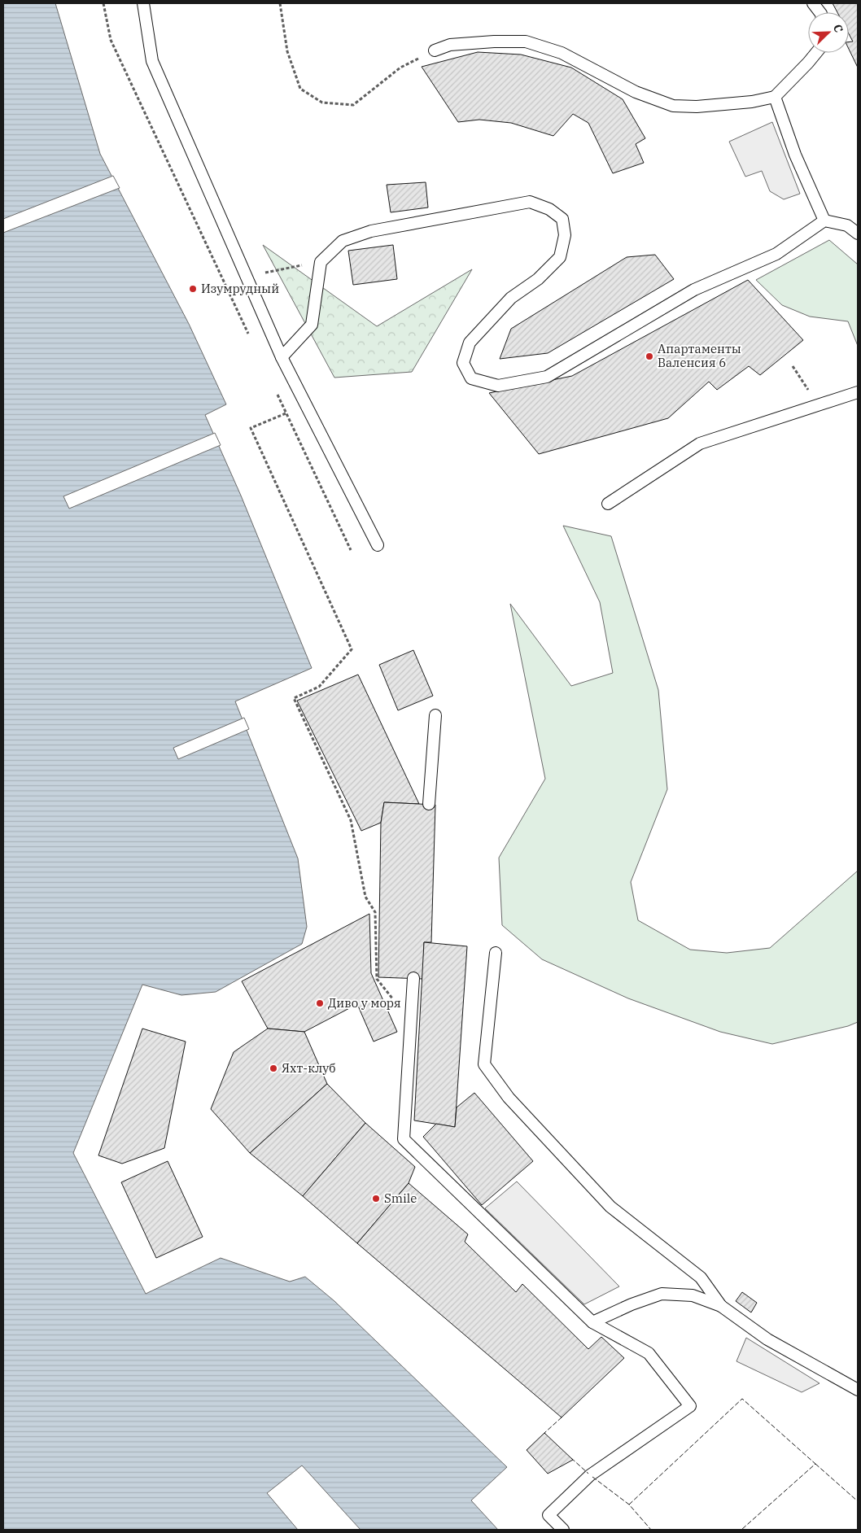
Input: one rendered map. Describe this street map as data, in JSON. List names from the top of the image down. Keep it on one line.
{"places":["Изумрудный","Апартаменты Валенсия 6","Диво у моря","Яхт-клуб","Smile"],"north":"top right"}
